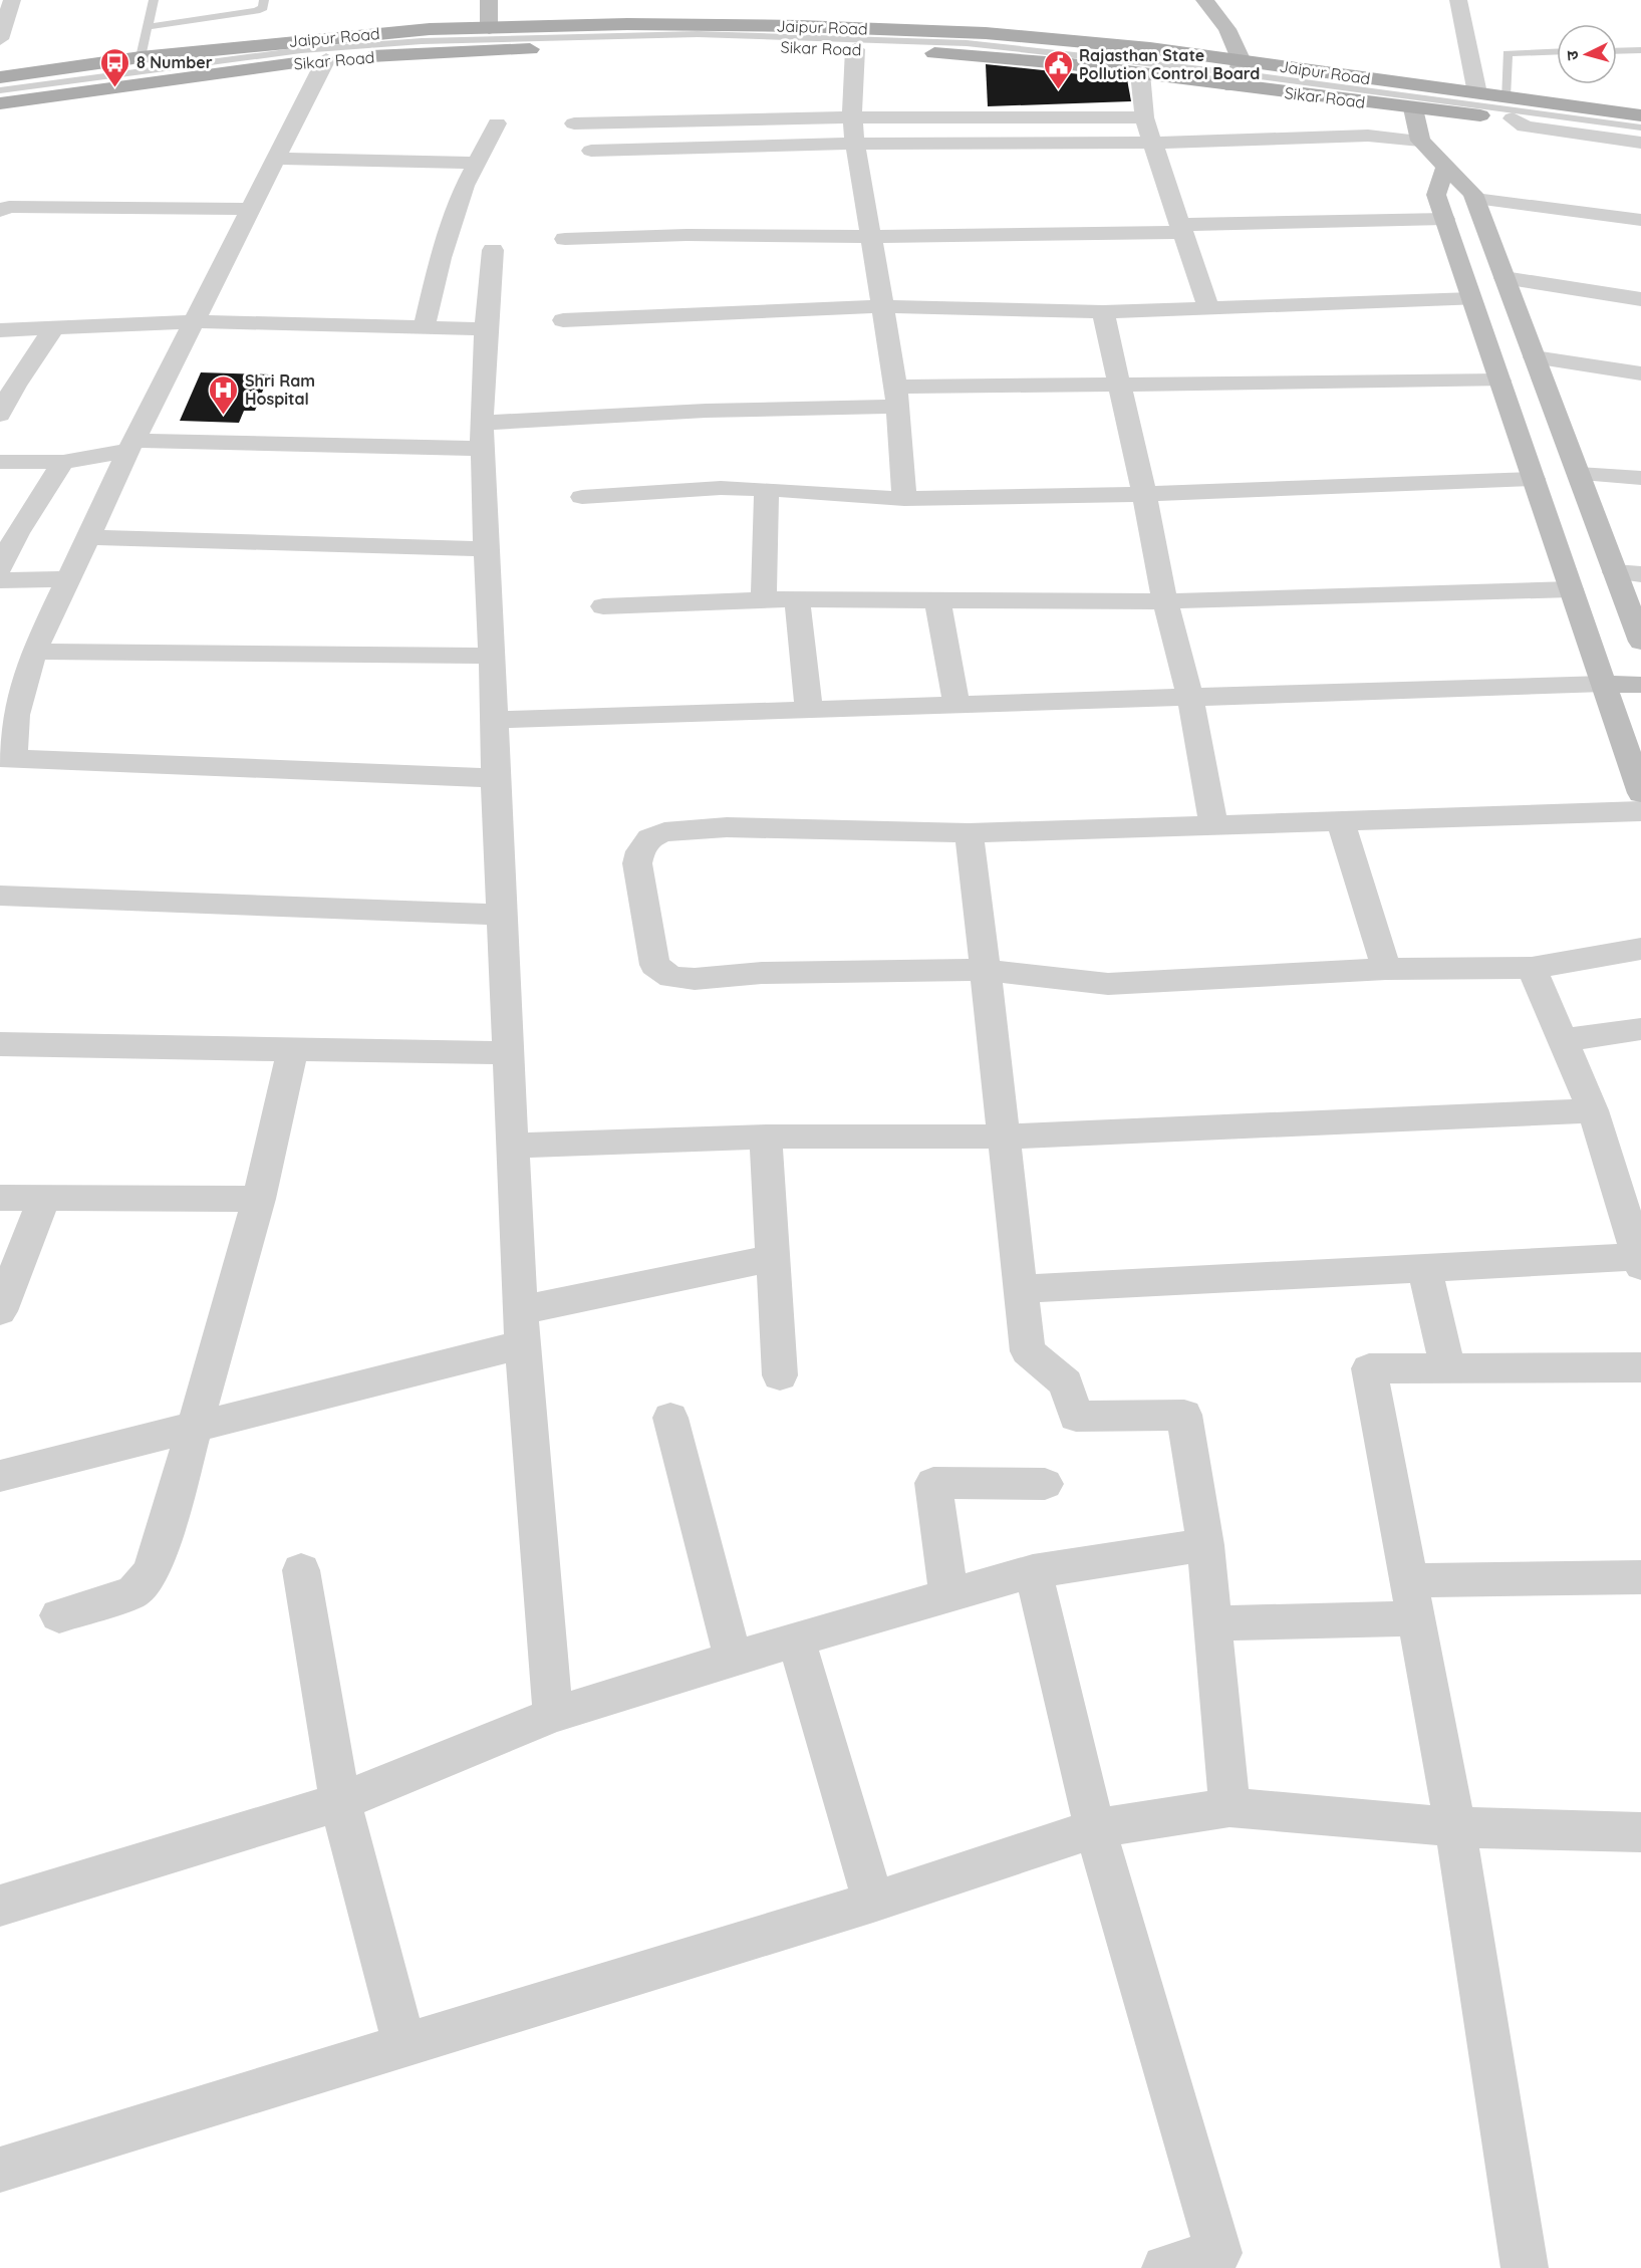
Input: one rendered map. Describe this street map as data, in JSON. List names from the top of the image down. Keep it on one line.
{"streets":{"main road":["Jaipur Road","Sikar Road"]},"crossings":[["Jaipur Road","Sikar Road"]],"places":{"bus stop":["8 Number"],"public building":["Rajasthan State Pollution Control Board"],"hospital":["Shri Ram Hospital"]},"north":"left"}
